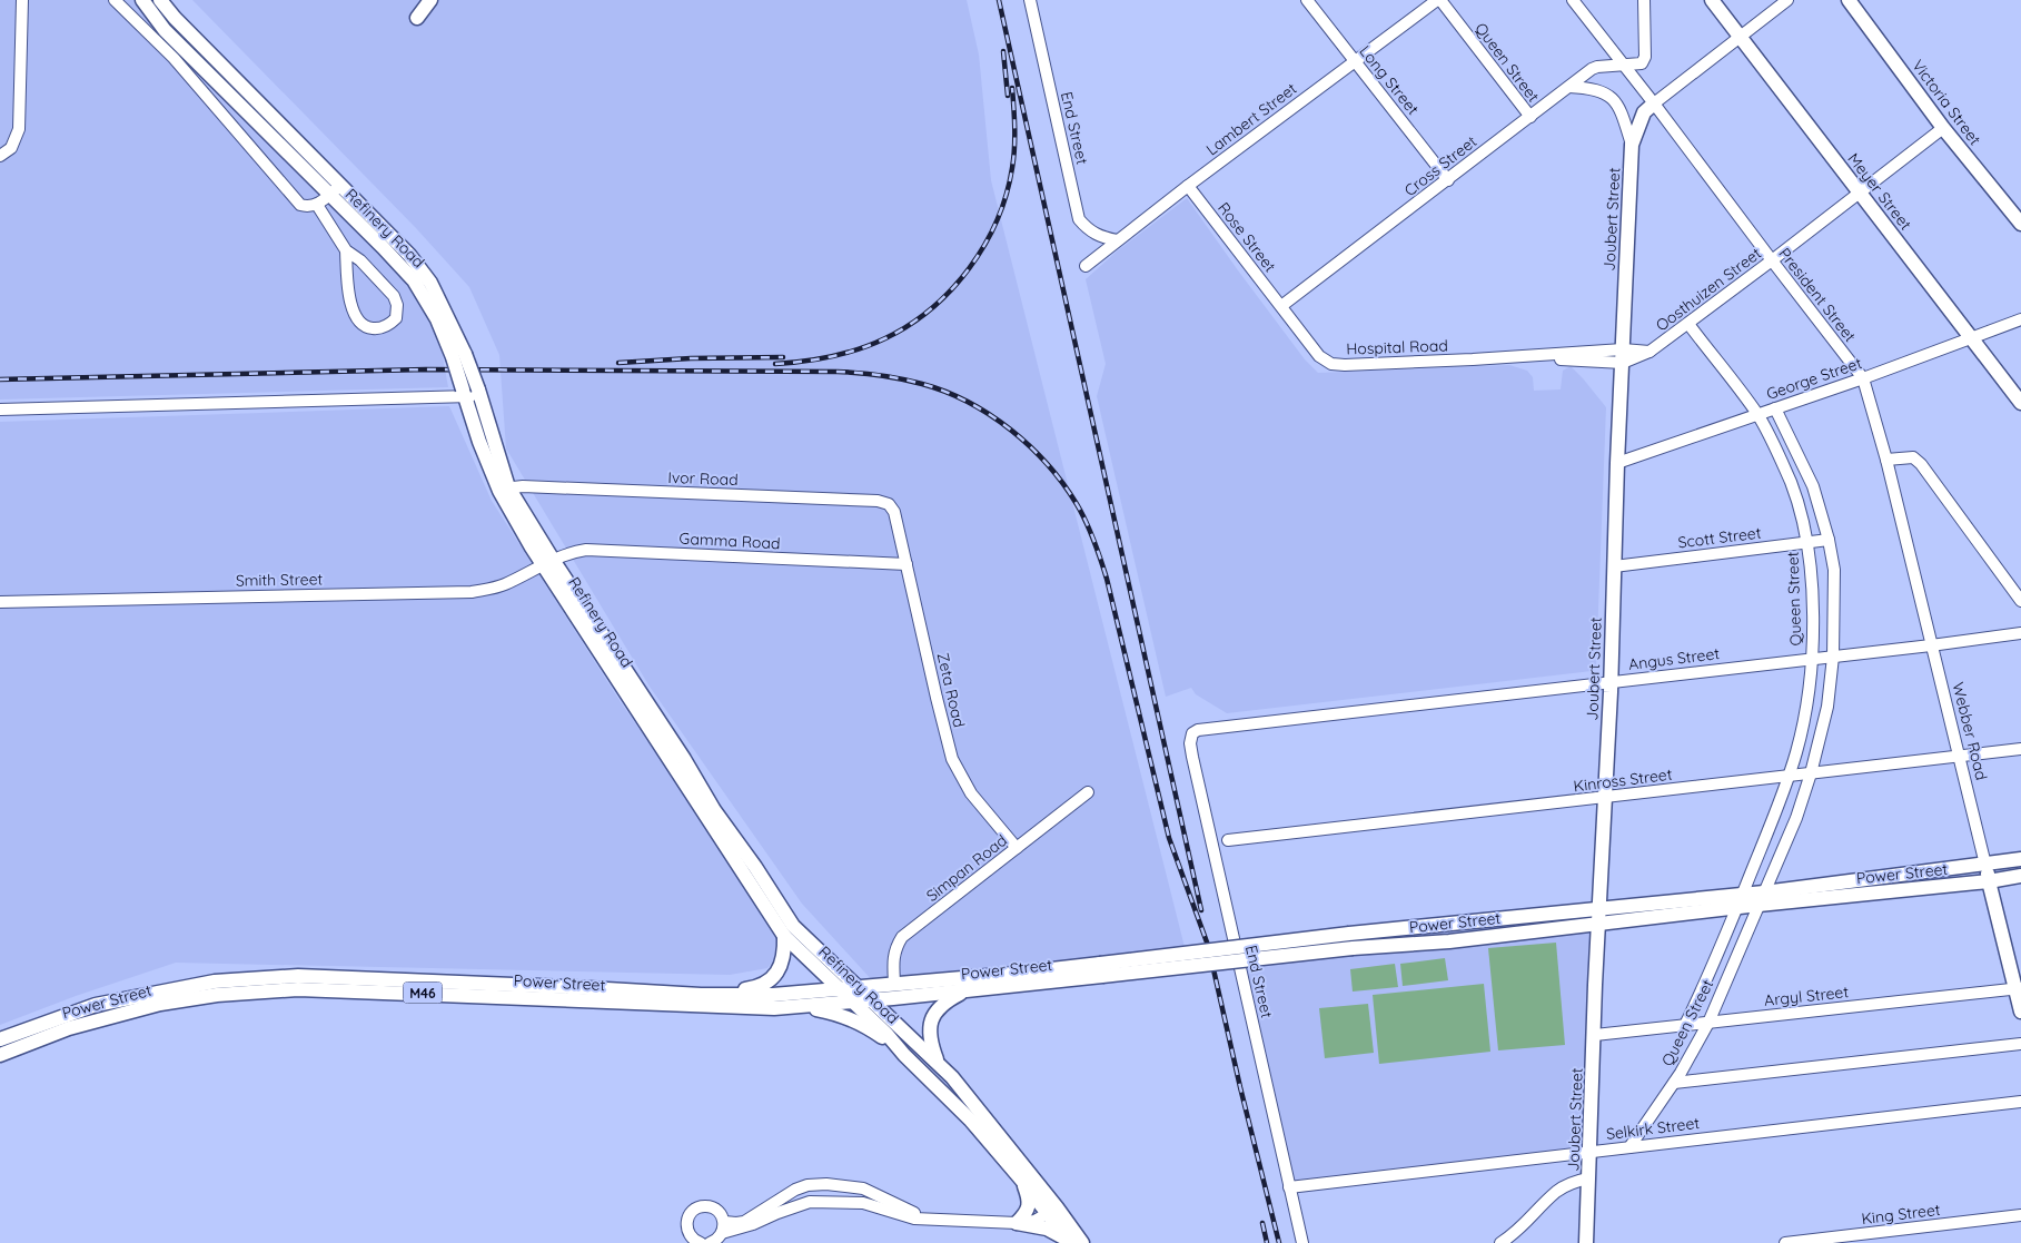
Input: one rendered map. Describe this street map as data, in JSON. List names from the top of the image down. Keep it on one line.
{"streets":{"main road":["Victoria Street","Meyer Street","Joubert Street","Refinery Road","Webber Road","Power Street","M46"],"street":["Queen Street","Long Street","Lambert Street","End Street","Cross Street","Rose Street","Oosthuizen Street","President Street","Hospital Road","George Street","Ivor Road","Scott Street","Gamma Road","Smith Street","Angus Street","Zeta Road","Kinross Street","Simpan Road","Argyl Street","Selkirk Street","King Street"]},"crossings":[["Queen Street","Lambert Street"],["Queen Street","Cross Street"],["Queen Street","Oosthuizen Street"],["Queen Street","George Street"],["Queen Street","Scott Street"],["Queen Street","Angus Street"],["Queen Street","Kinross Street"],["Queen Street","Power Street"],["Queen Street","Argyl Street"],["Queen Street","Selkirk Street"],["Long Street","Lambert Street"],["Long Street","Cross Street"],["Victoria Street","Oosthuizen Street"],["Lambert Street","End Street"],["Lambert Street","Rose Street"],["End Street","Angus Street"],["End Street","Selkirk Street"],["Cross Street","Rose Street"],["Cross Street","President Street"],["Cross Street","Hospital Road"],["Meyer Street","Oosthuizen Street"],["Meyer Street","George Street"],["Joubert Street","Oosthuizen Street"],["Joubert Street","President Street"],["Joubert Street","Hospital Road"],["Joubert Street","George Street"],["Joubert Street","Scott Street"],["Joubert Street","Angus Street"],["Joubert Street","Kinross Street"],["Joubert Street","Power Street"],["Joubert Street","Argyl Street"],["Joubert Street","Selkirk Street"],["Refinery Road","Ivor Road"],["Refinery Road","Gamma Road"],["Refinery Road","Smith Street"],["Refinery Road","Power Street"],["Rose Street","Hospital Road"],["Oosthuizen Street","President Street"],["Oosthuizen Street","Hospital Road"],["President Street","George Street"],["President Street","Webber Road"],["Ivor Road","Zeta Road"],["Gamma Road","Smith Street"],["Gamma Road","Zeta Road"],["Angus Street","Webber Road"],["Zeta Road","Simpan Road"],["Webber Road","Kinross Street"],["Webber Road","Power Street"],["Webber Road","Argyl Street"],["Simpan Road","Power Street"]]}
